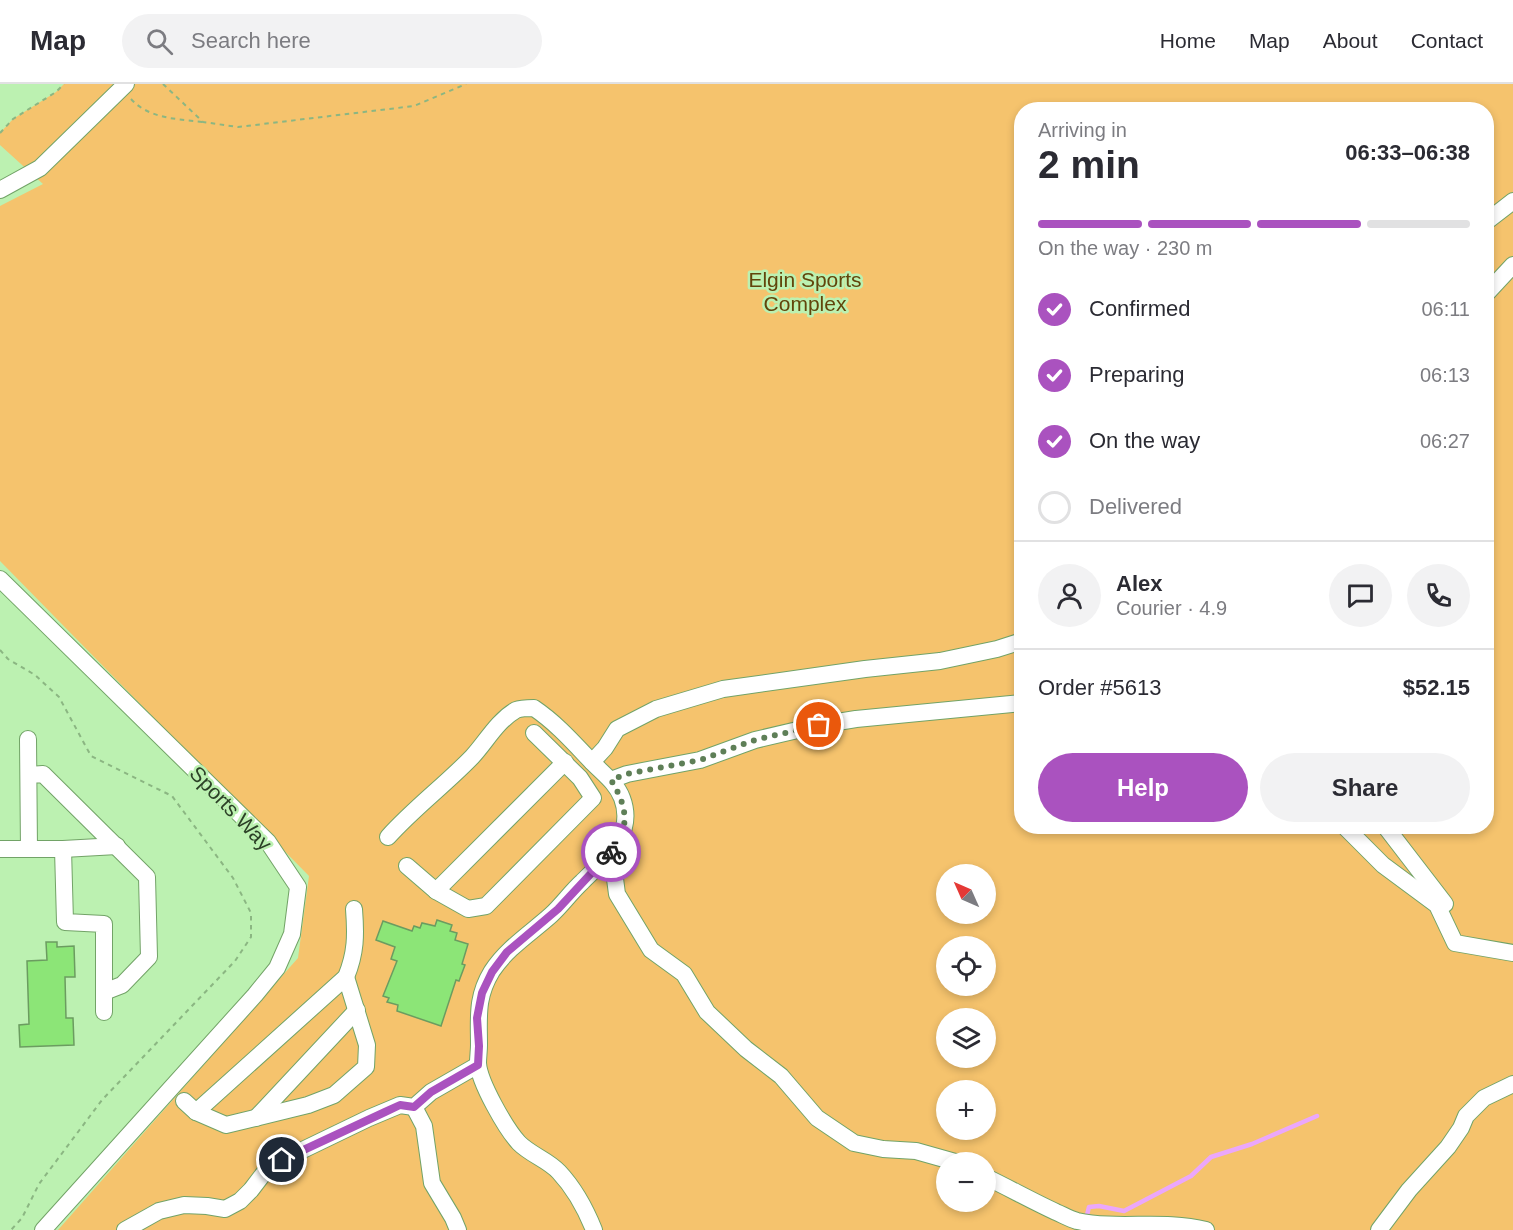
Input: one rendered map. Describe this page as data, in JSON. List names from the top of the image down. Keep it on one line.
{"streets":{"street":["Sports Way"]},"parks":["Elgin Sports Complex"],"north":"top left","page":{"header":"Map","search":"Search here","nav":["Home","Map","About","Contact"],"heading":["2 min","Arriving in","06:33–06:38"],"panel":["Alex","Courier · 4.9","Order #5613","$52.15"],"bar":"On the way · 230 m","list":[["Confirmed","06:11"],["Preparing","06:13"],["On the way","06:27"],"Delivered"],"buttons":["Help","Share"],"map_buttons":["+","−"]}}
